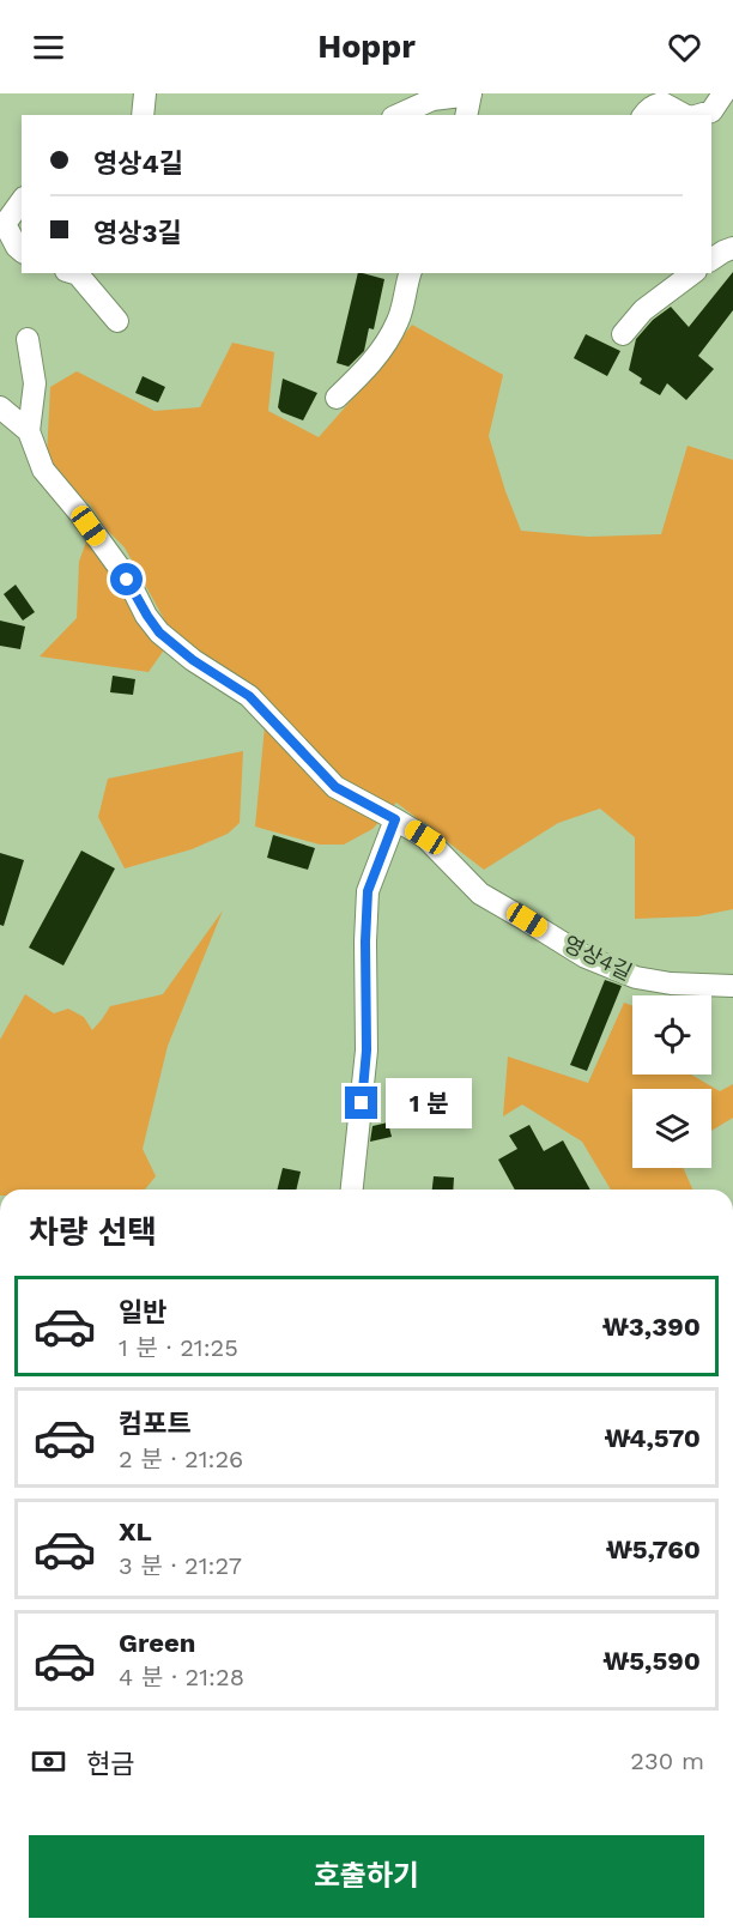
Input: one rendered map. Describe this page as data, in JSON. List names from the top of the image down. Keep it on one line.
{"streets":{"street":["영상4길"]},"page":{"header":"Hoppr","banner":["영상4길","영상3길"],"bubble":"1 분","heading":"차량 선택","list":[{"name":"일반","note":"1 분 · 21:25","value":"₩3,390"},{"name":"컴포트","note":"2 분 · 21:26","value":"₩4,570"},{"name":"XL","note":"3 분 · 21:27","value":"₩5,760"},{"name":"Green","note":"4 분 · 21:28","value":"₩5,590"}],"pay":["현금","230 m"],"buttons":"호출하기"}}
